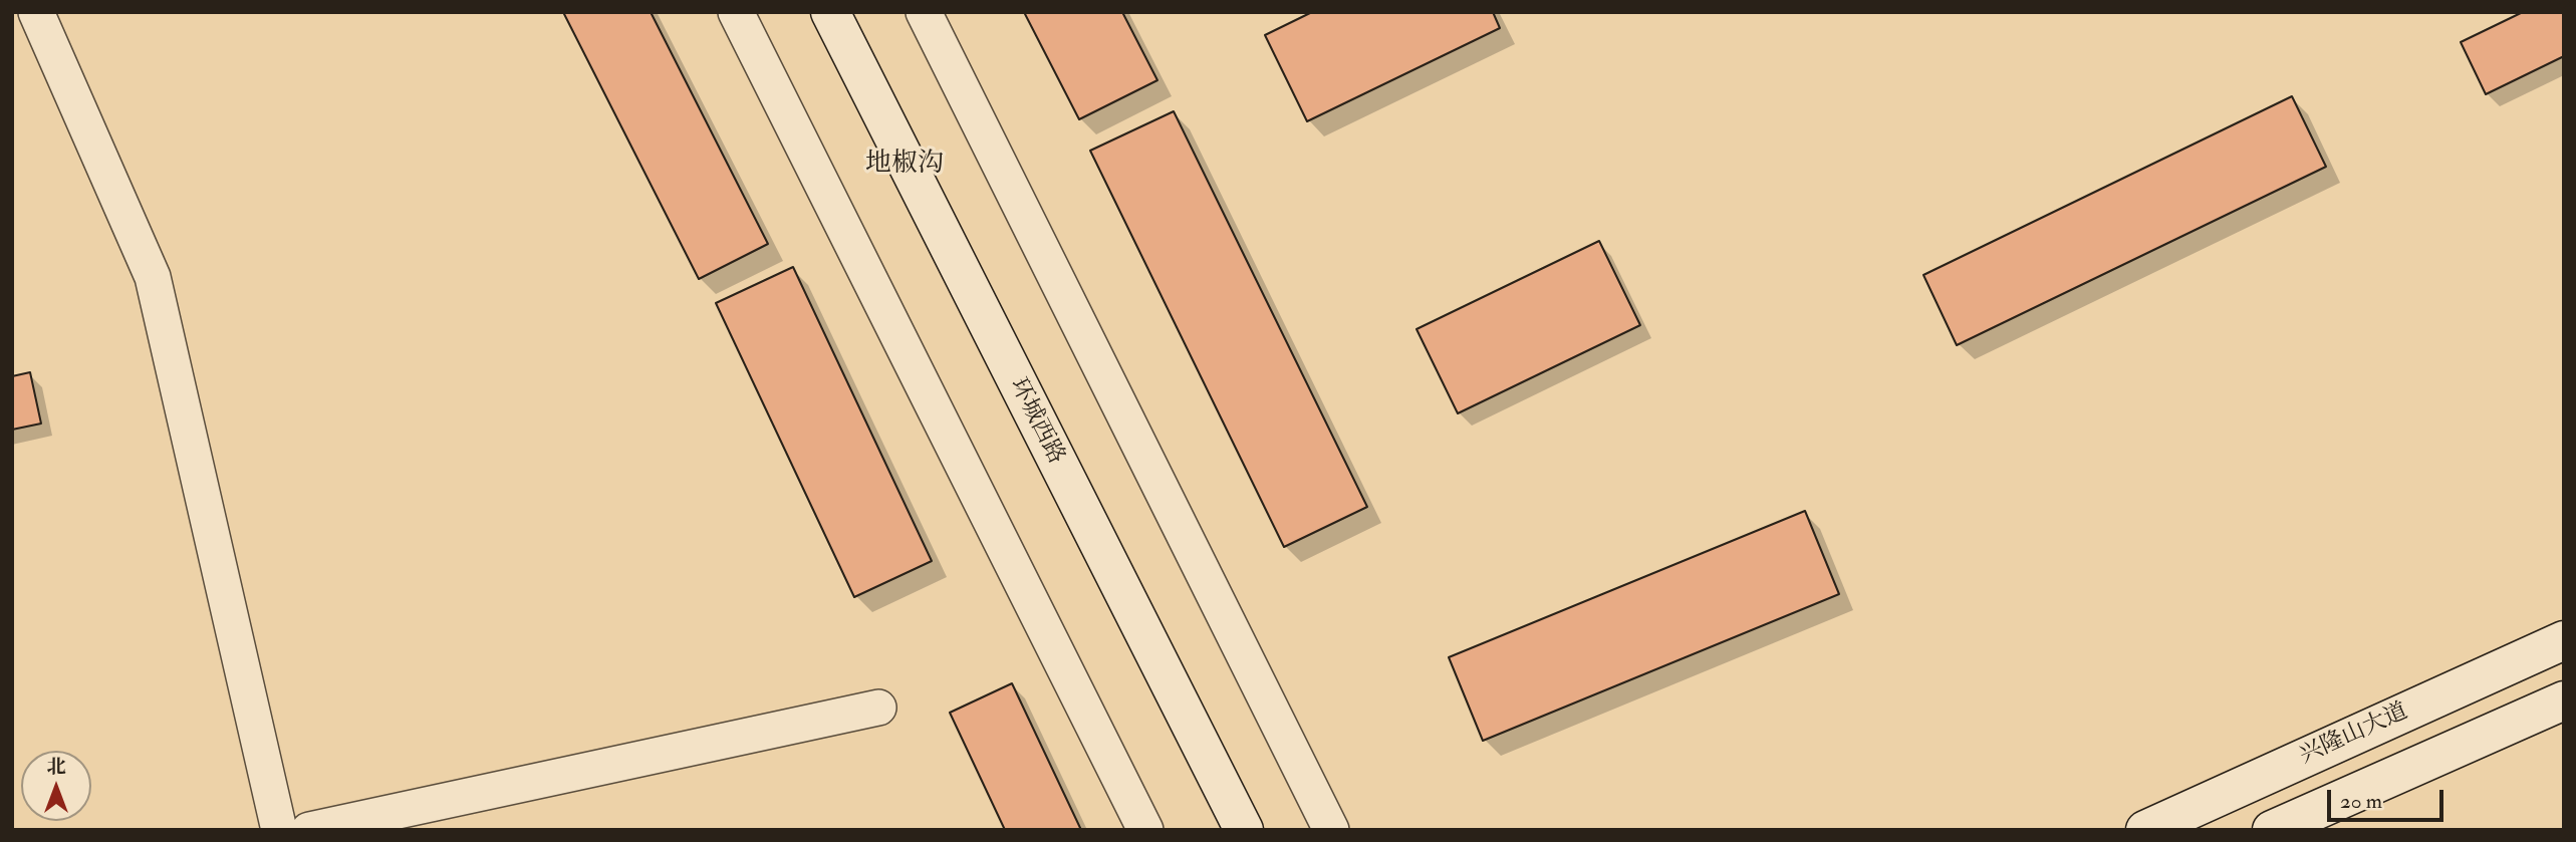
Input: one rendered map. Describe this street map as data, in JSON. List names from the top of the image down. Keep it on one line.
{"streets":{"main road":["环城西路","兴隆山大道"]},"districts":["地椒沟"],"scale_bar":"20 m","north":"top"}
